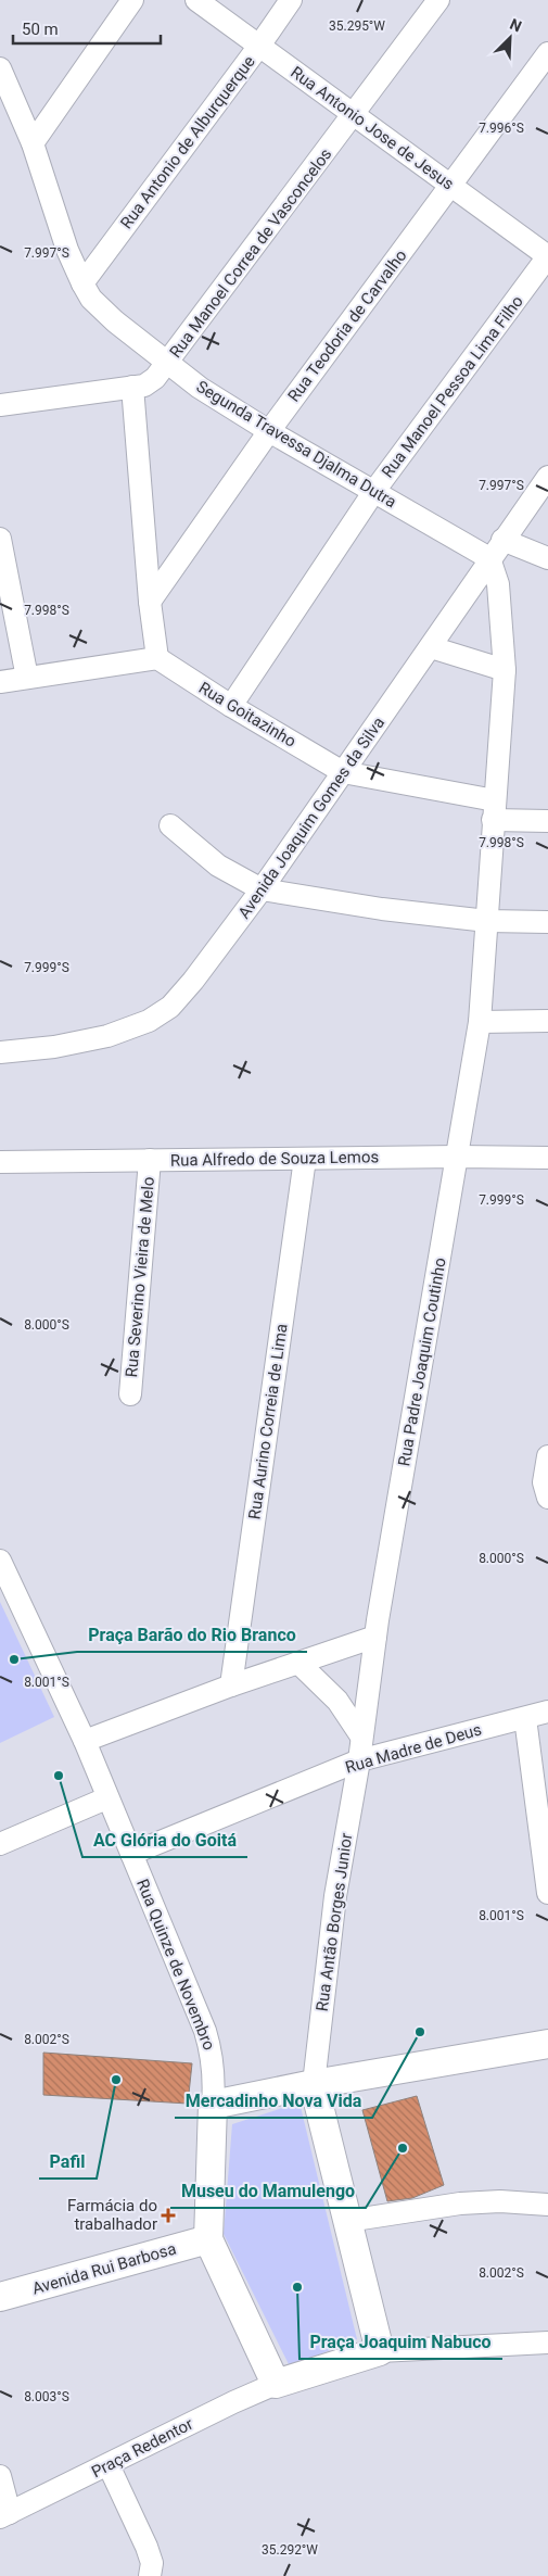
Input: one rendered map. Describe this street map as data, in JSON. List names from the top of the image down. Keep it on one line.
{"streets":{"main road":["Avenida Rui Barbosa"],"street":["Rua Antonio Jose de Jesus","Rua Antonio de Alburquerque","Rua Manoel Correa de Vasconcelos","Rua Teodoria de Carvalho","Rua Manoel Pessoa Lima Filho","Segunda Travessa Djalma Dutra","Rua Goitazinho","Avenida Joaquim Gomes da Silva","Rua Alfredo de Souza Lemos","Rua Severino Vieira de Melo","Rua Padre Joaquim Coutinho","Rua Aurino Correia de Lima","Rua Madre de Deus","Rua Antão Borges Junior","Rua Quinze de Novembro","Praça Redentor"]},"crossings":[["Rua Antonio Jose de Jesus","Rua Antonio de Alburquerque"],["Rua Antonio Jose de Jesus","Rua Manoel Correa de Vasconcelos"],["Rua Antonio Jose de Jesus","Rua Teodoria de Carvalho"],["Rua Antonio Jose de Jesus","Rua Manoel Pessoa Lima Filho"],["Rua Antonio de Alburquerque","Segunda Travessa Djalma Dutra"],["Rua Manoel Correa de Vasconcelos","Segunda Travessa Djalma Dutra"],["Rua Teodoria de Carvalho","Segunda Travessa Djalma Dutra"],["Rua Manoel Pessoa Lima Filho","Segunda Travessa Djalma Dutra"],["Rua Manoel Pessoa Lima Filho","Rua Goitazinho"],["Segunda Travessa Djalma Dutra","Avenida Joaquim Gomes da Silva"],["Segunda Travessa Djalma Dutra","Rua Padre Joaquim Coutinho"],["Rua Goitazinho","Avenida Joaquim Gomes da Silva"],["Rua Goitazinho","Rua Padre Joaquim Coutinho"],["Avenida Joaquim Gomes da Silva","Rua Padre Joaquim Coutinho"],["Rua Alfredo de Souza Lemos","Rua Severino Vieira de Melo"],["Rua Alfredo de Souza Lemos","Rua Padre Joaquim Coutinho"],["Rua Alfredo de Souza Lemos","Rua Aurino Correia de Lima"],["Rua Padre Joaquim Coutinho","Rua Madre de Deus"],["Rua Padre Joaquim Coutinho","Rua Antão Borges Junior"],["Rua Madre de Deus","Rua Antão Borges Junior"],["Rua Madre de Deus","Rua Quinze de Novembro"]],"places":{"other":["Praça Barão do Rio Branco","AC Glória do Goitá","Mercadinho Nova Vida","Pafil","Museu do Mamulengo","Praça Joaquim Nabuco"],"health":["Farmácia do trabalhador"]},"scale_bar":"50 m","north":"top right","coordinates":["35.295°W","7.996°S","7.997°S","7.998°S","7.999°S","8.000°S","8.001°S","8.002°S","8.003°S","35.292°W"]}
